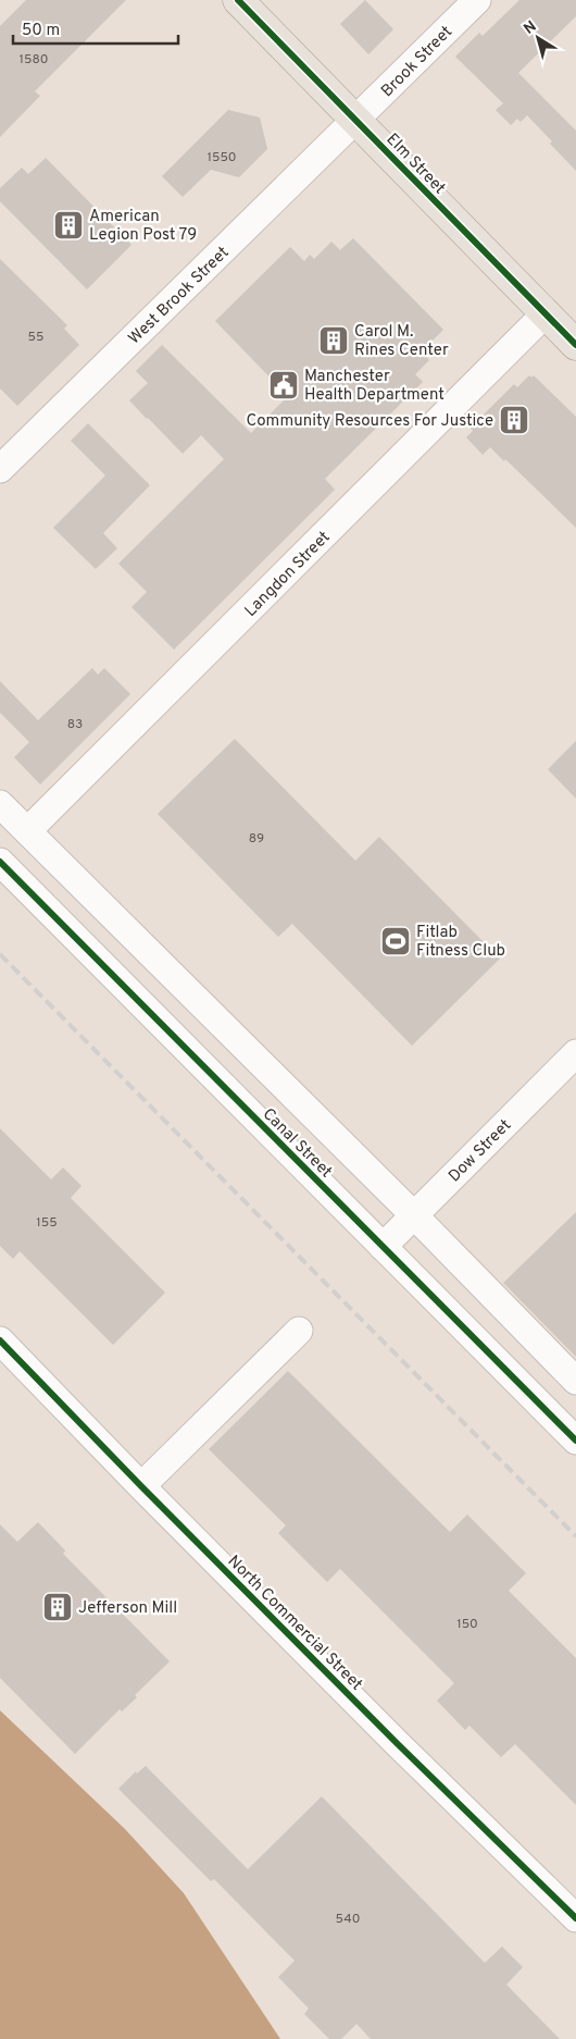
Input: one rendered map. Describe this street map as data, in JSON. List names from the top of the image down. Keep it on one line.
{"streets":{"main road":["Elm Street"],"street":["Brook Street","West Brook Street","Langdon Street","Canal Street","Dow Street","North Commercial Street"]},"crossings":[["Brook Street","Elm Street"],["Brook Street","West Brook Street"],["Elm Street","West Brook Street"],["Elm Street","Langdon Street"],["Langdon Street","Canal Street"],["Canal Street","Dow Street"]],"places":{"building":["American Legion Post 79","Carol M. Rines Center","Community Resources For Justice","Jefferson Mill"],"public building":["Manchester Health Department"],"sports":["Fitlab Fitness Club"]},"house_numbers":["1580","1550","55","83","89","155","150","540"],"scale_bar":"50 m","north":"top left"}
